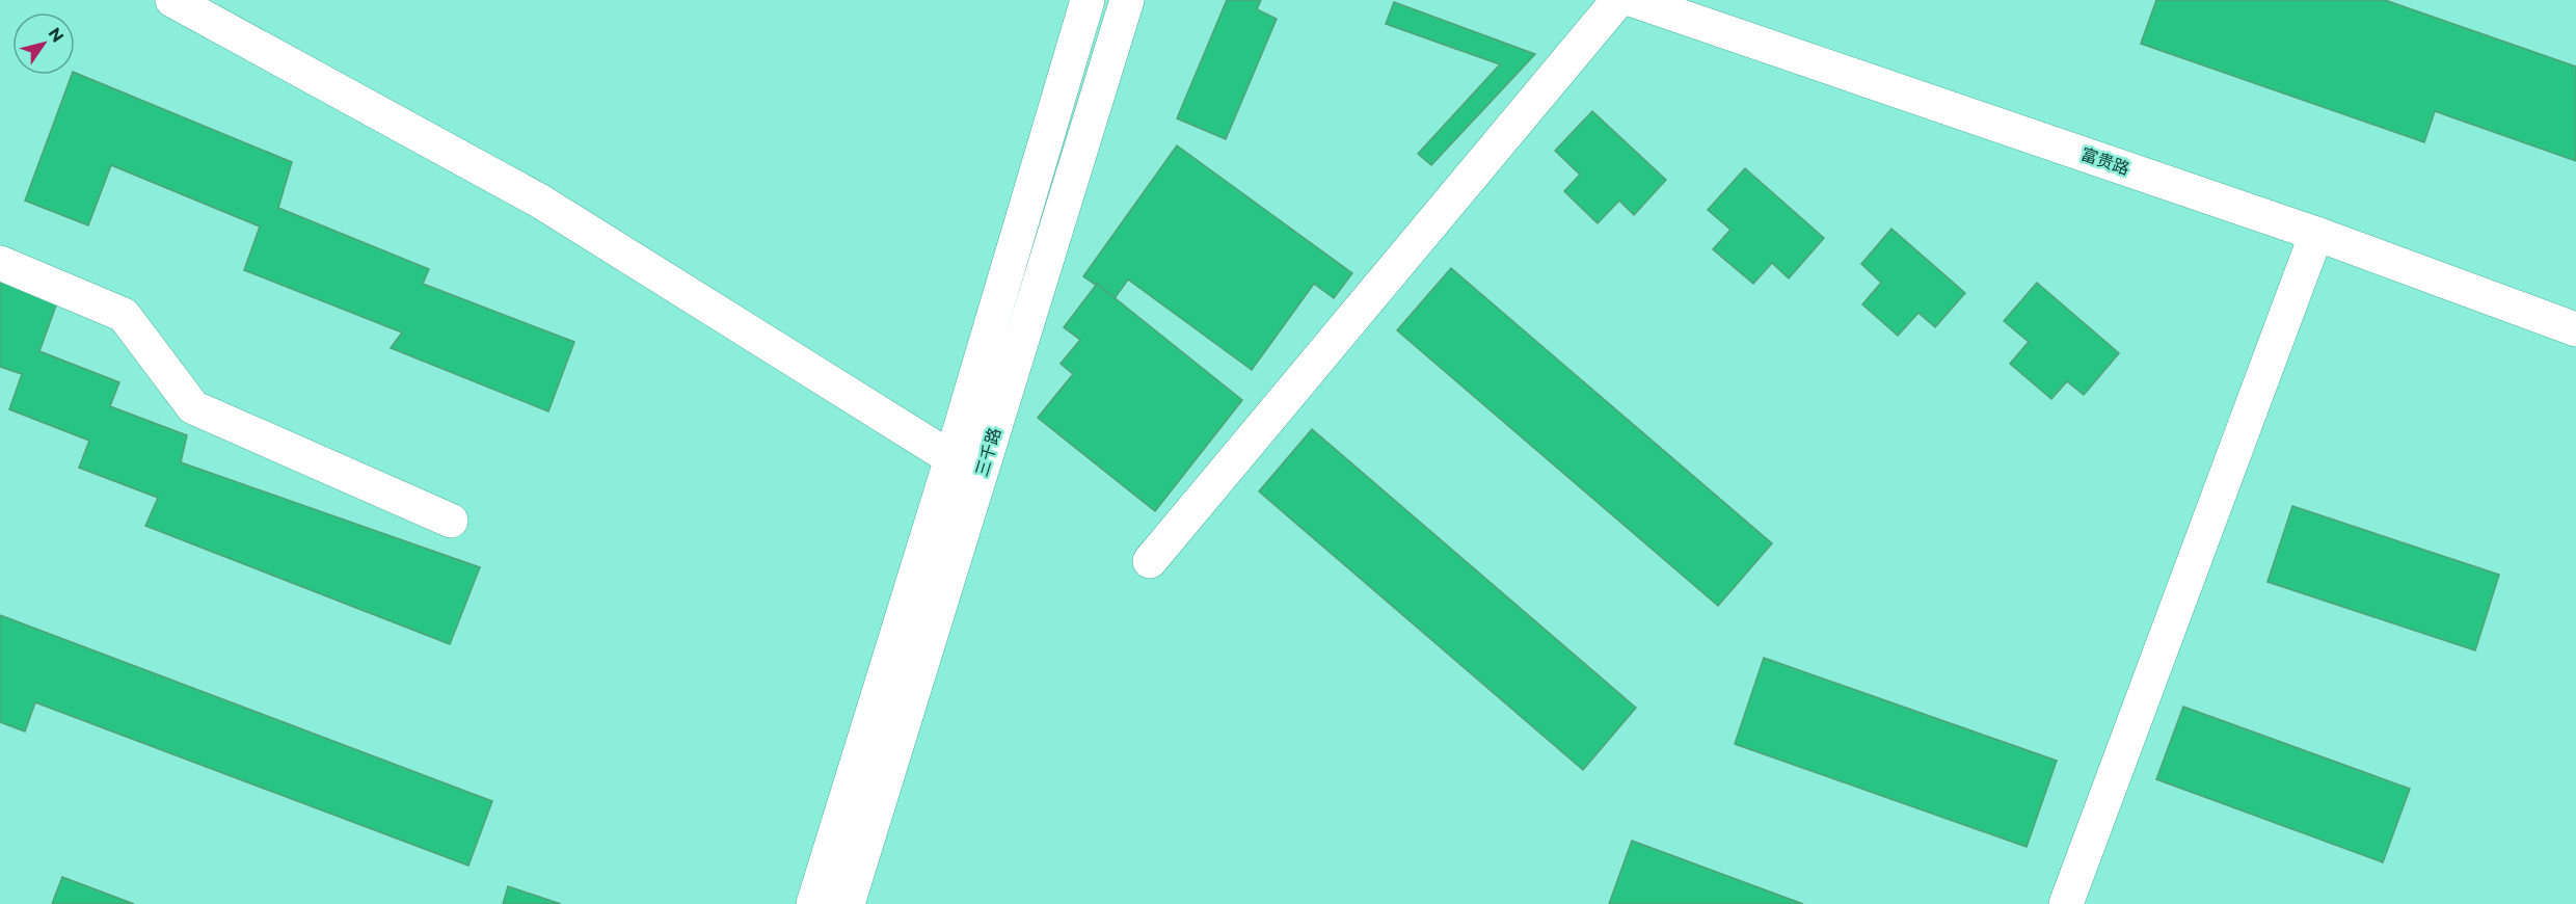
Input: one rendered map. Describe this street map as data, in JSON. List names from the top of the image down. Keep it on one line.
{"streets":{"street":["富贵路","三千路"]},"north":"top right"}
